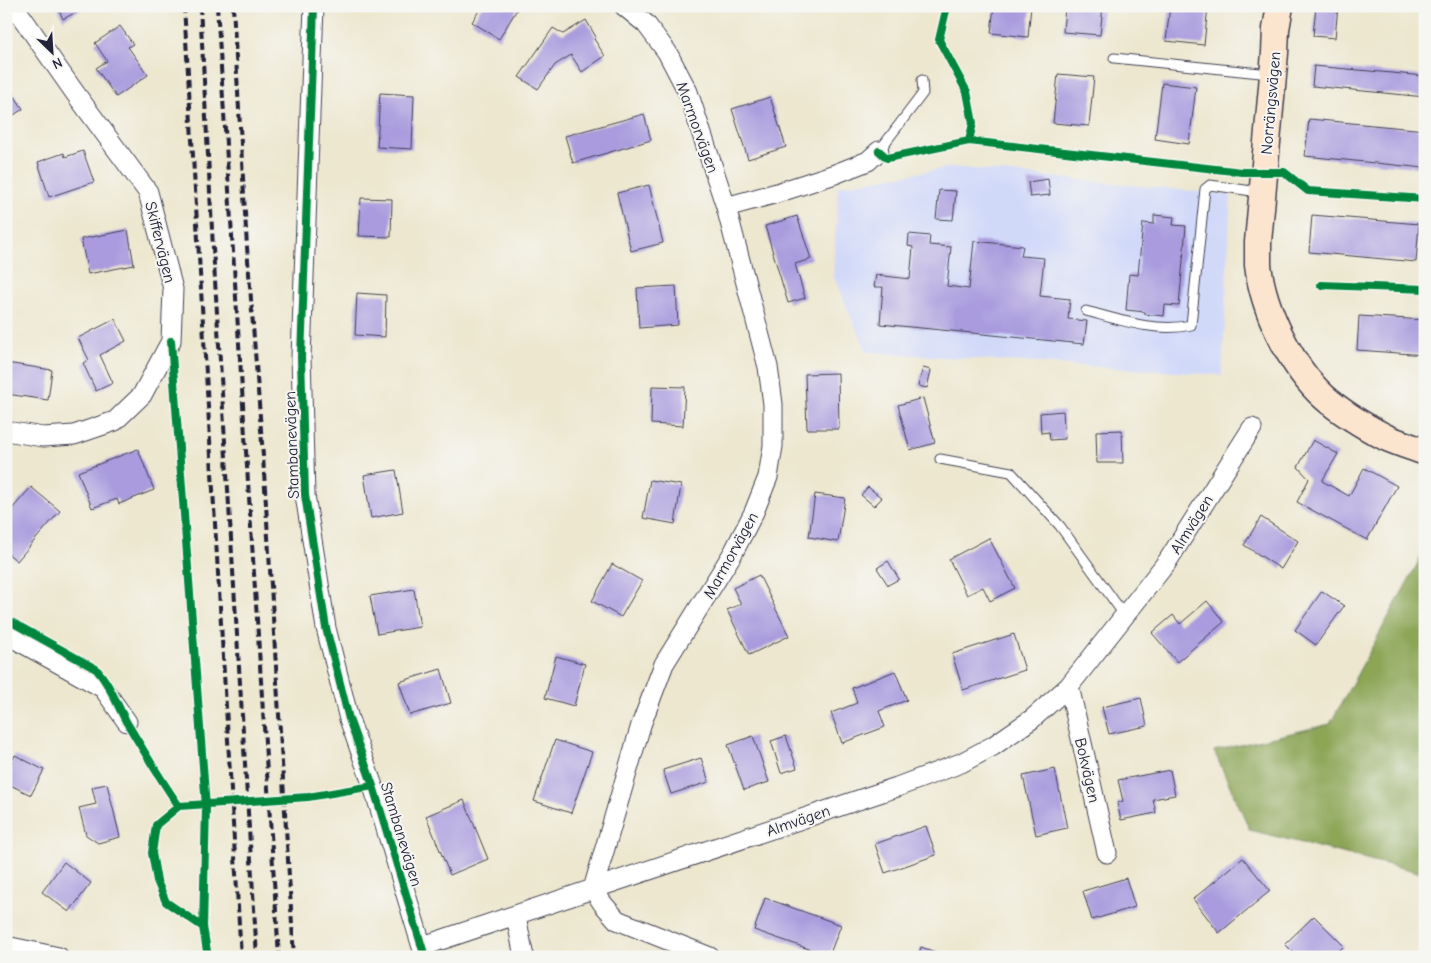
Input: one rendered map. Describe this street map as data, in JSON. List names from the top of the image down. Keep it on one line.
{"streets":{"street":["Norrängsvägen","Marmorvägen","Skiffervägen","Stambanevägen","Almvägen","Bokvägen"]},"crossings":[["Marmorvägen","Almvägen"],["Stambanevägen","Almvägen"],["Almvägen","Bokvägen"]],"north":"bottom right"}
